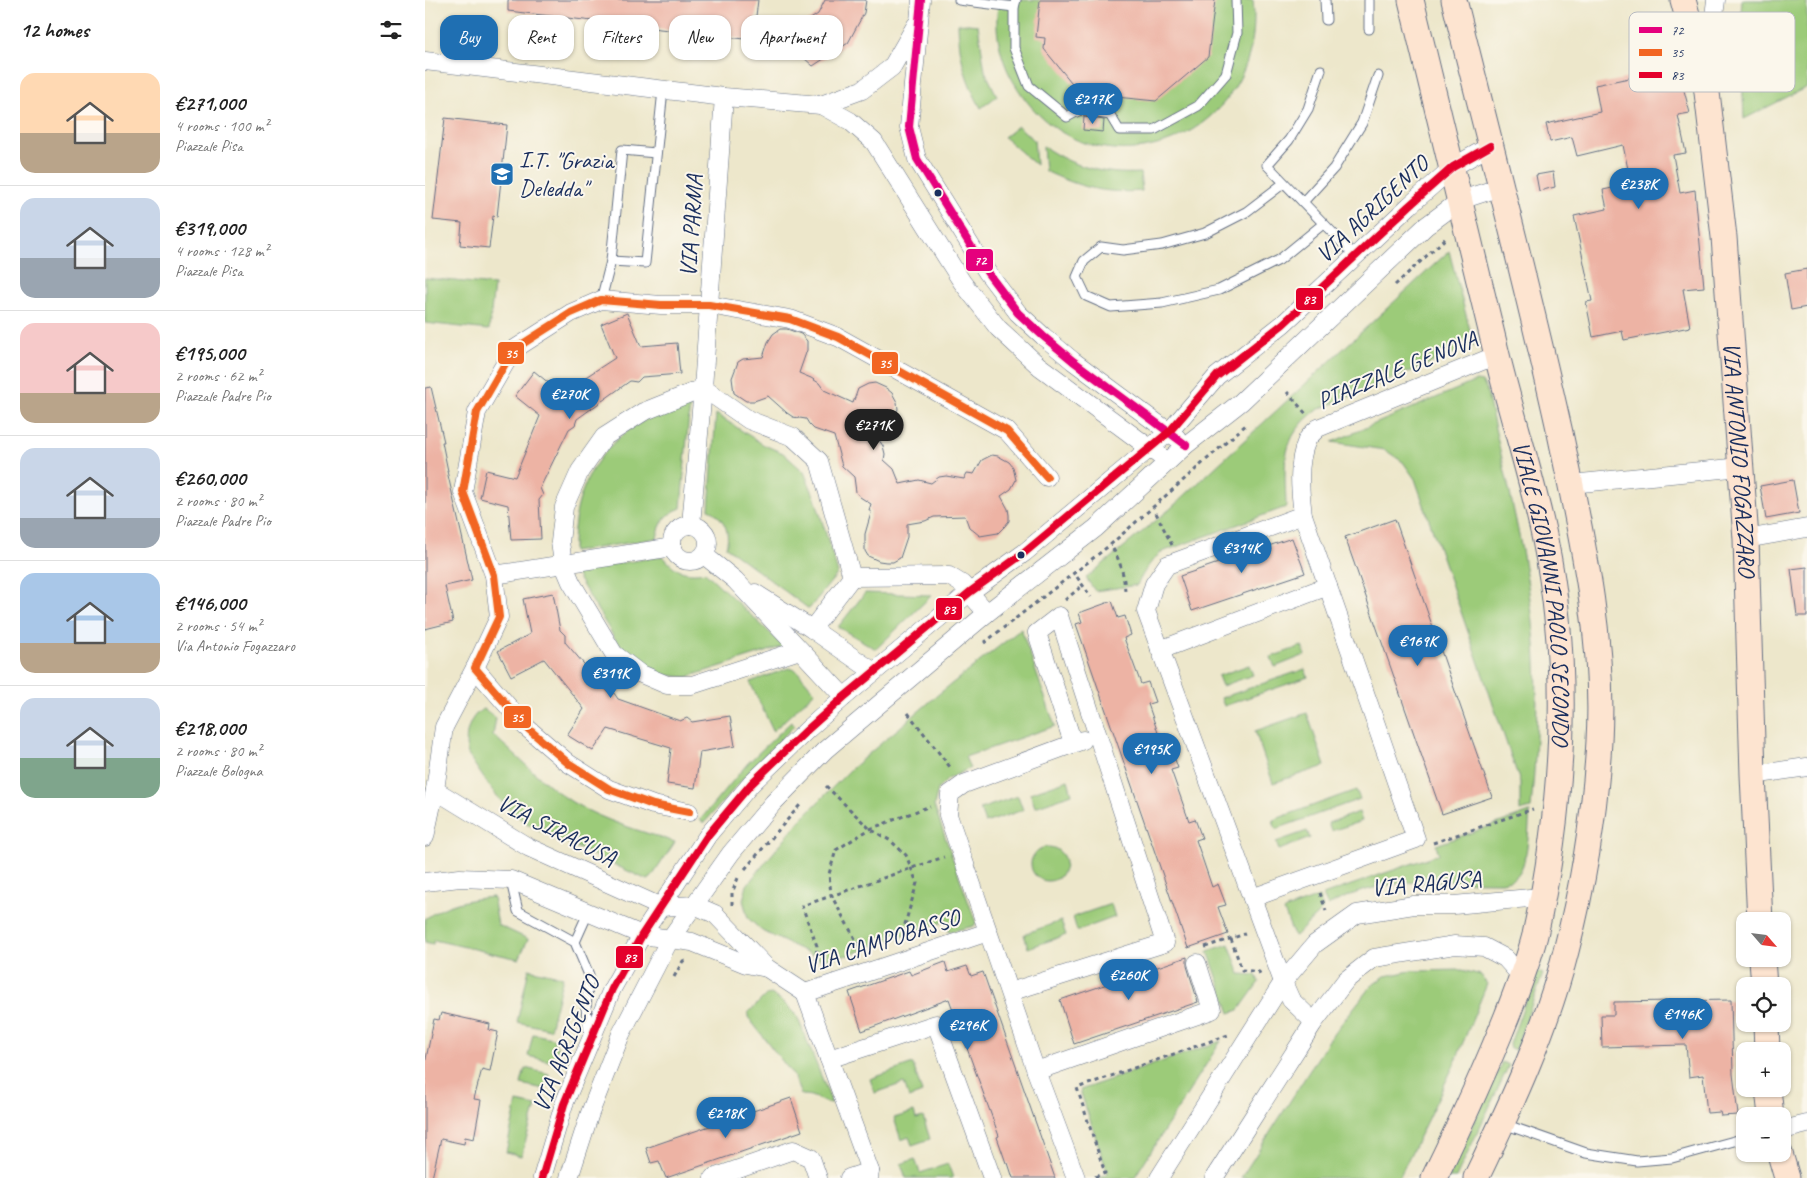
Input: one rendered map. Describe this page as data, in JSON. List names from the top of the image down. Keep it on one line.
{"streets":{"main road":["VIA ANTONIO FOGAZZARO","VIALE GIOVANNI PAOLO SECONDO"],"street":["VIA AGRIGENTO","VIA PARMA","PIAZZALE GENOVA","VIA SIRACUSA","VIA RAGUSA","VIA CAMPOBASSO"]},"crossings":[["VIA AGRIGENTO","VIALE GIOVANNI PAOLO SECONDO"],["VIA AGRIGENTO","VIA SIRACUSA"],["VIA AGRIGENTO","VIA CAMPOBASSO"],["PIAZZALE GENOVA","VIALE GIOVANNI PAOLO SECONDO"],["VIALE GIOVANNI PAOLO SECONDO","VIA RAGUSA"]],"places":{"school or university":["I.T. \"Grazia Deledda\""]},"lines":["transit line 72","transit line 83","transit line 35"],"legend":["72","35","83"],"north":"bottom right","page":{"heading":"12 homes","chip":["Buy","Rent","Filters","New","Apartment"],"list":[{"name":"€271,000","note":"4 rooms · 100 m² · Piazzale Pisa"},{"name":"€319,000","note":"4 rooms · 128 m² · Piazzale Pisa"},{"name":"€195,000","note":"2 rooms · 62 m² · Piazzale Padre Pio"},{"name":"€260,000","note":"2 rooms · 80 m² · Piazzale Padre Pio"},{"name":"€146,000","note":"2 rooms · 54 m² · Via Antonio Fogazzaro"},{"name":"€218,000","note":"2 rooms · 80 m² · Piazzale Bologna"}],"price":["€217K","€238K","€270K","€271K","€314K","€169K","€319K","€195K","€260K","€146K","€296K","€218K"],"map_buttons":["+","−"]}}
